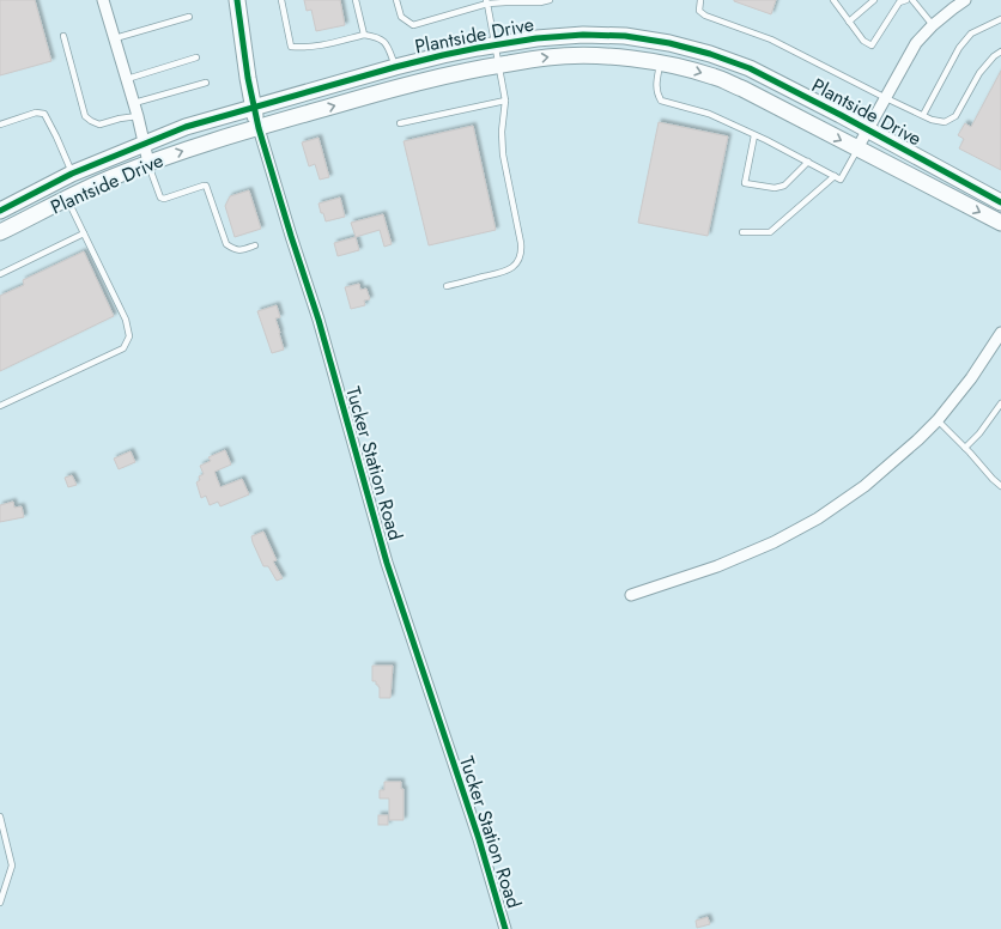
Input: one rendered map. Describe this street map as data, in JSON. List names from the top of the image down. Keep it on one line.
{"streets":{"street":["Plantside Drive","Tucker Station Road"]},"crossings":[["Plantside Drive","Tucker Station Road"]]}
